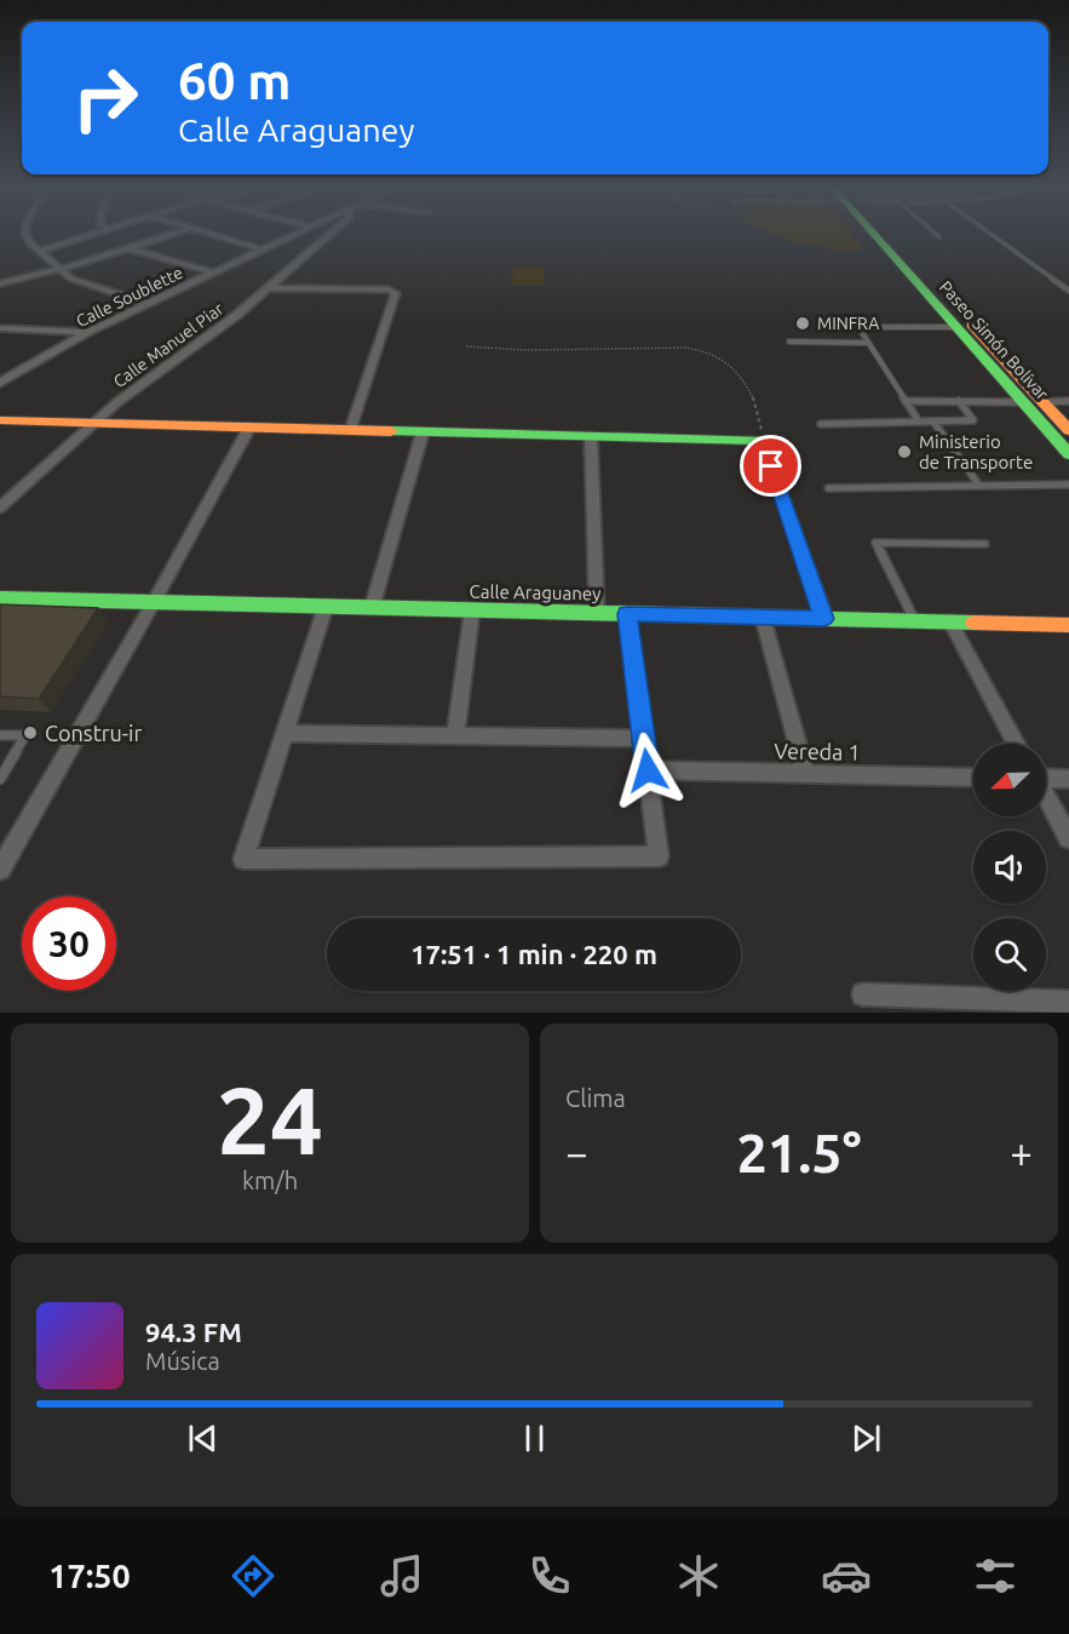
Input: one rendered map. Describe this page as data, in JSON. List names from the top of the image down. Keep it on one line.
{"streets":{"street":["Calle Soublette","Paseo Simón Bolívar","Calle Manuel Piar","Calle Araguaney","Vereda 1"]},"places":["MINFRA","Ministerio de Transporte","Constru-ir"],"north":"bottom left","page":{"turn":["60 m","Calle Araguaney"],"limit":"30","trip":"17:51 · 1 min · 220 m","tile":[["24","km/h"],"Clima"],"heat":["−","21.5°","+"],"song":["94.3 FM","Música"],"tabs":"17:50"}}
